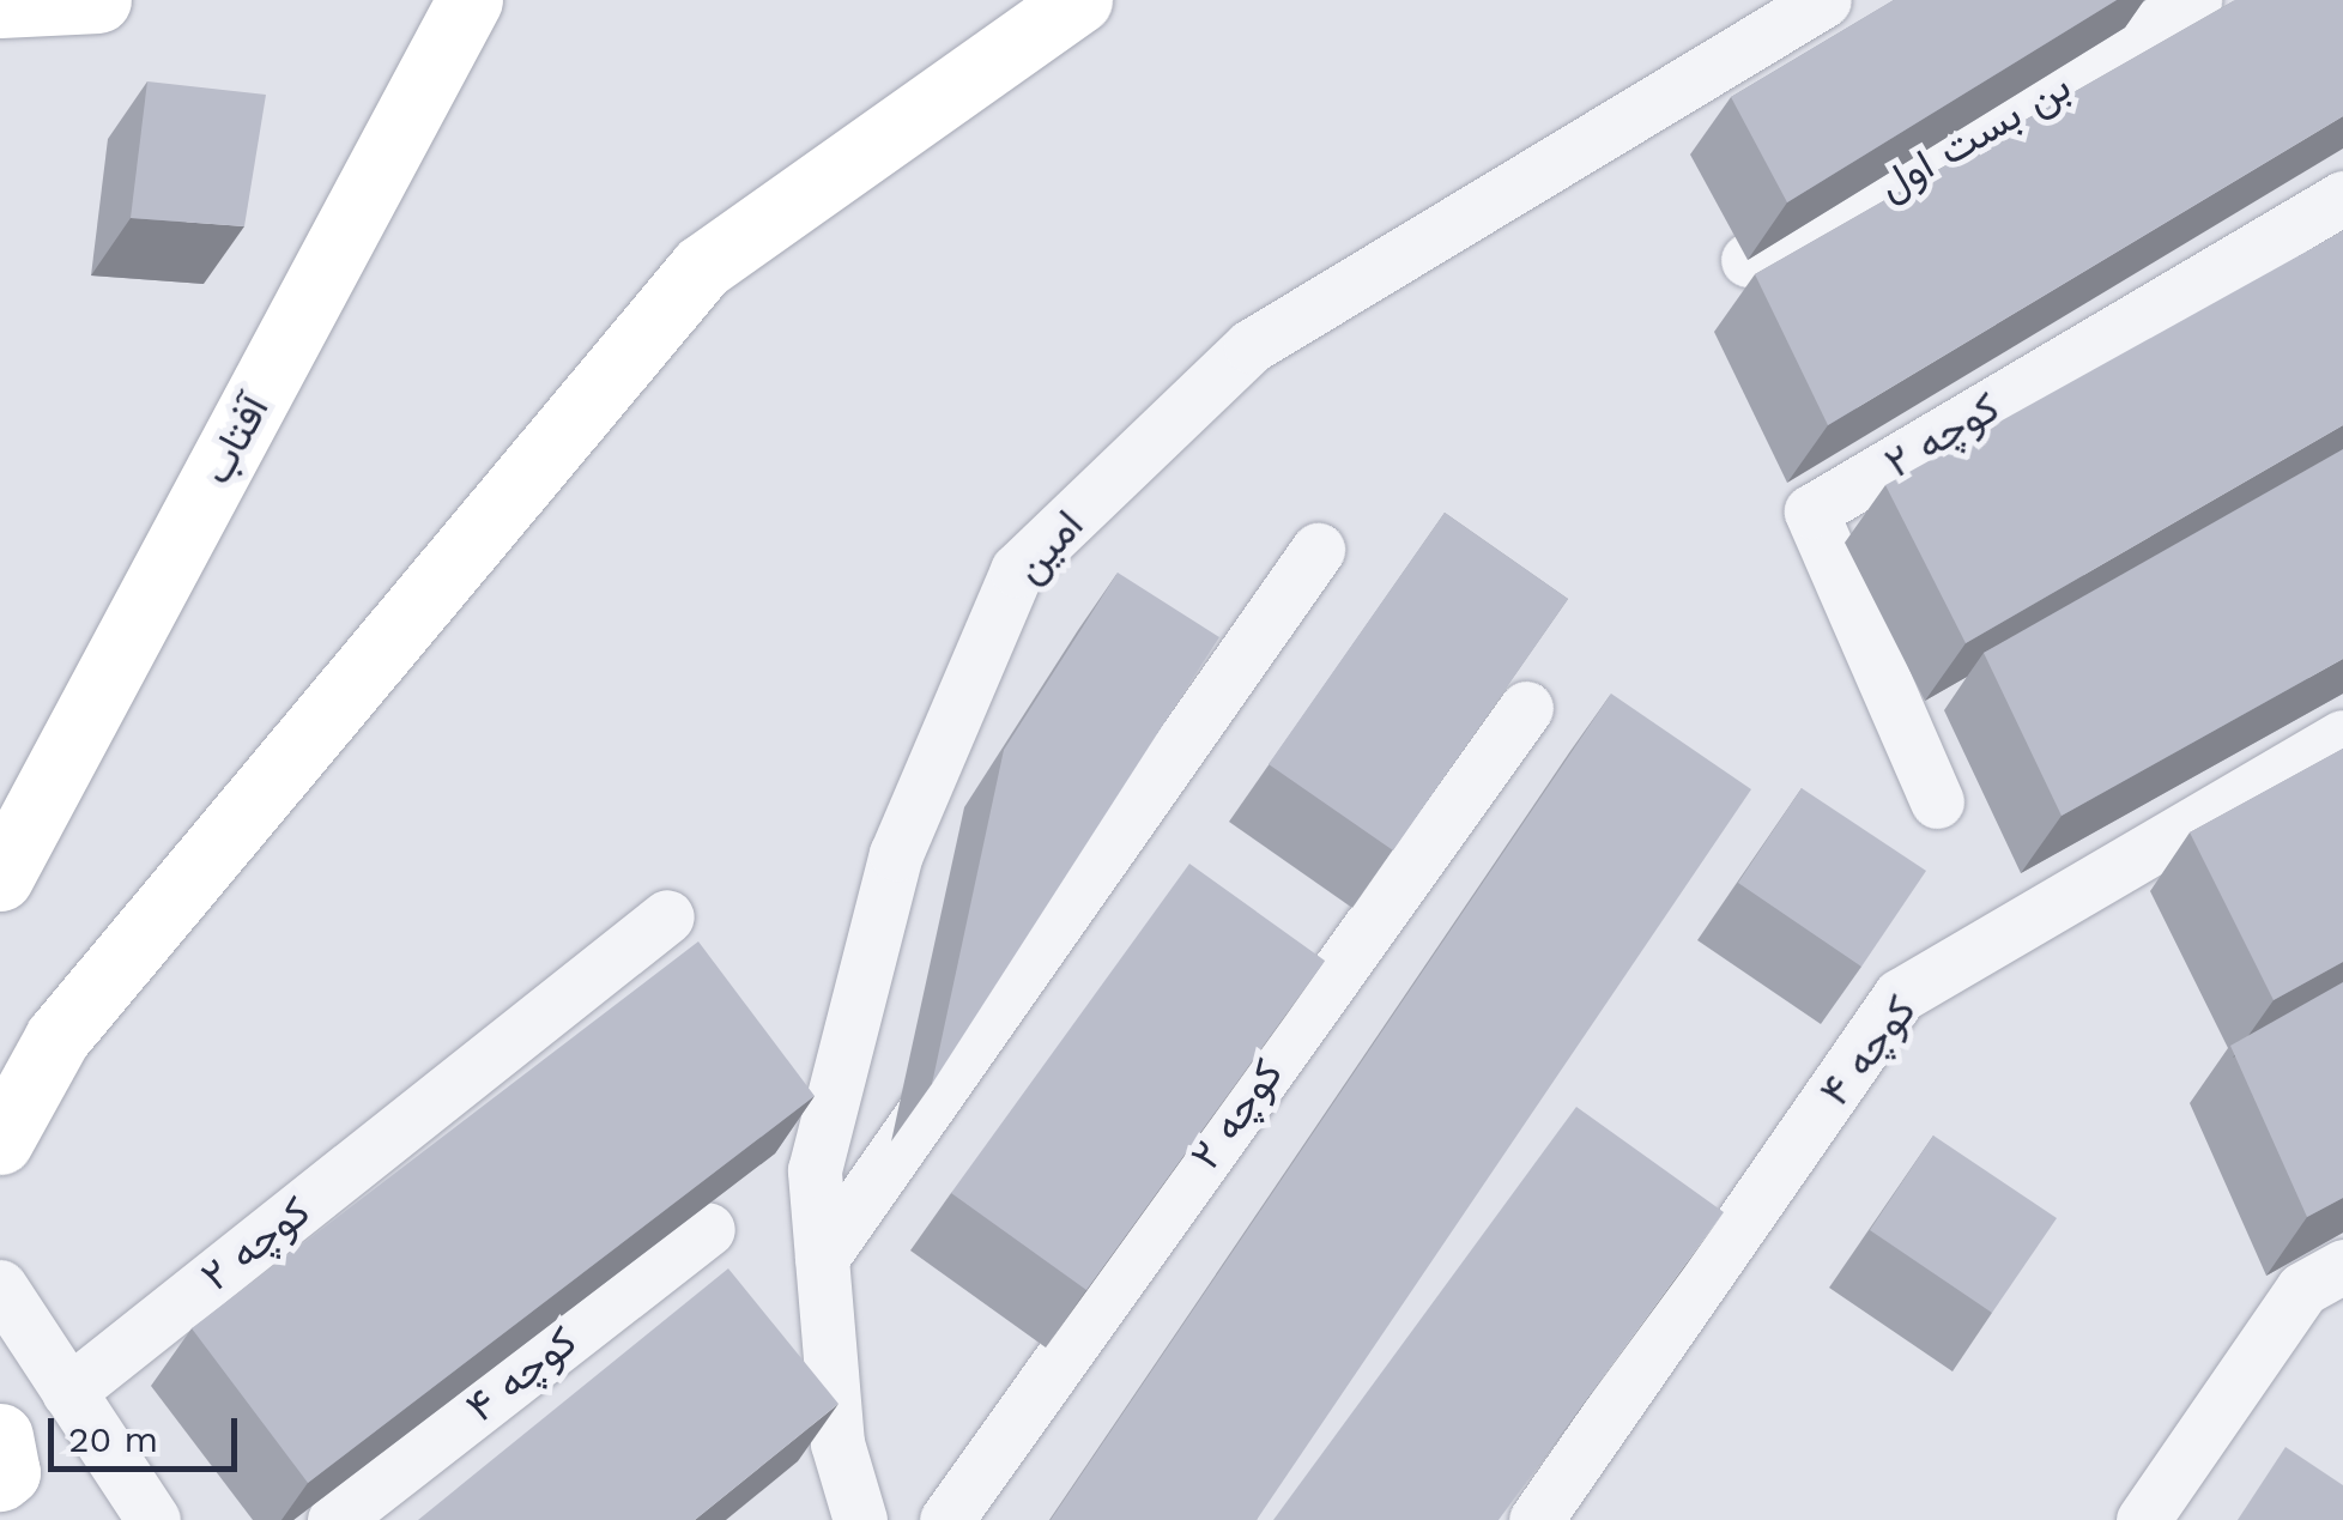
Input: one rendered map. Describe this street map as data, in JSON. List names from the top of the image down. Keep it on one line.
{"streets":{"street":["بن بست اول","کوچه ۲","آفتاب","امین","کوچه ۴"]},"scale_bar":"20 m"}
